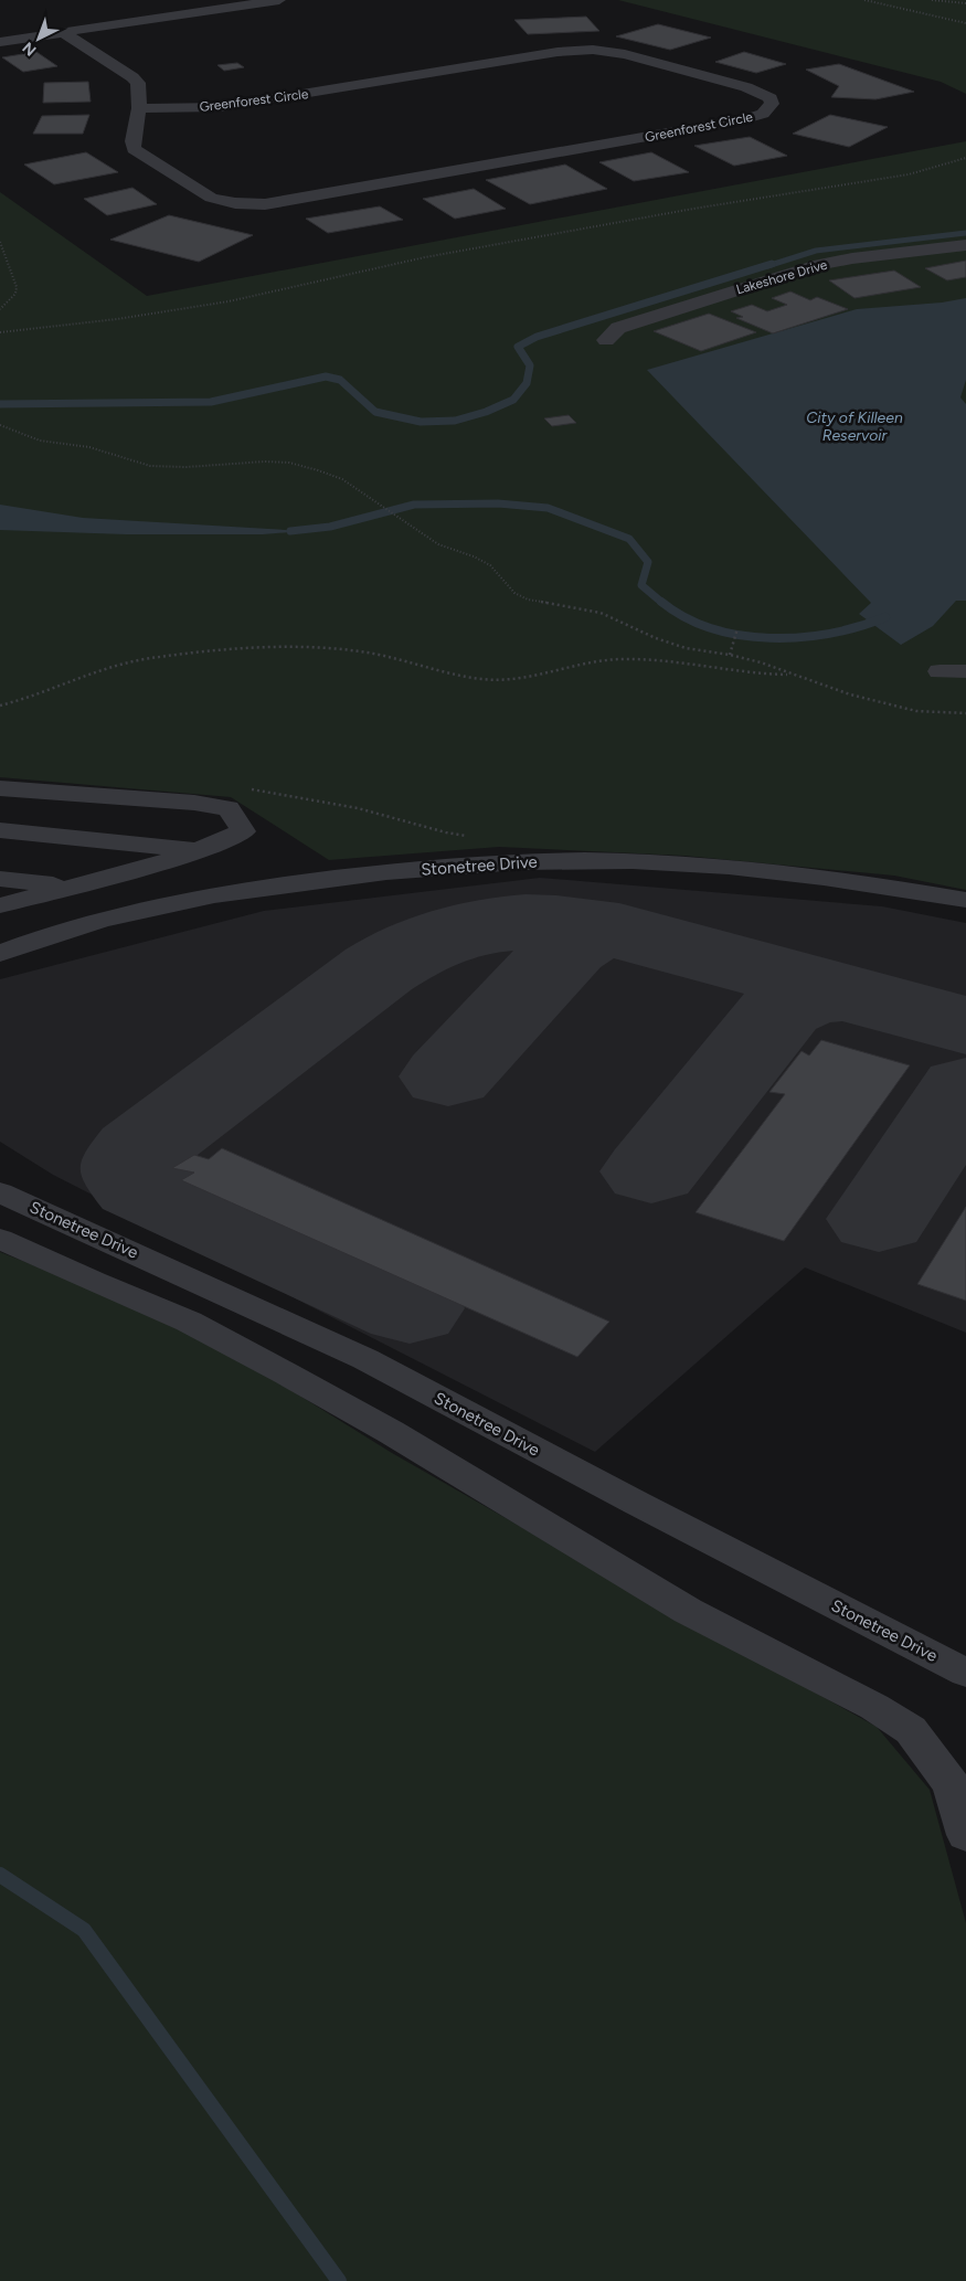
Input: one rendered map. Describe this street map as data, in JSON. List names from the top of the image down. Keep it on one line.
{"streets":{"street":["Greenforest Circle","Lakeshore Drive","Stonetree Drive"]},"water":["City of Killeen Reservoir"],"north":"bottom left"}
